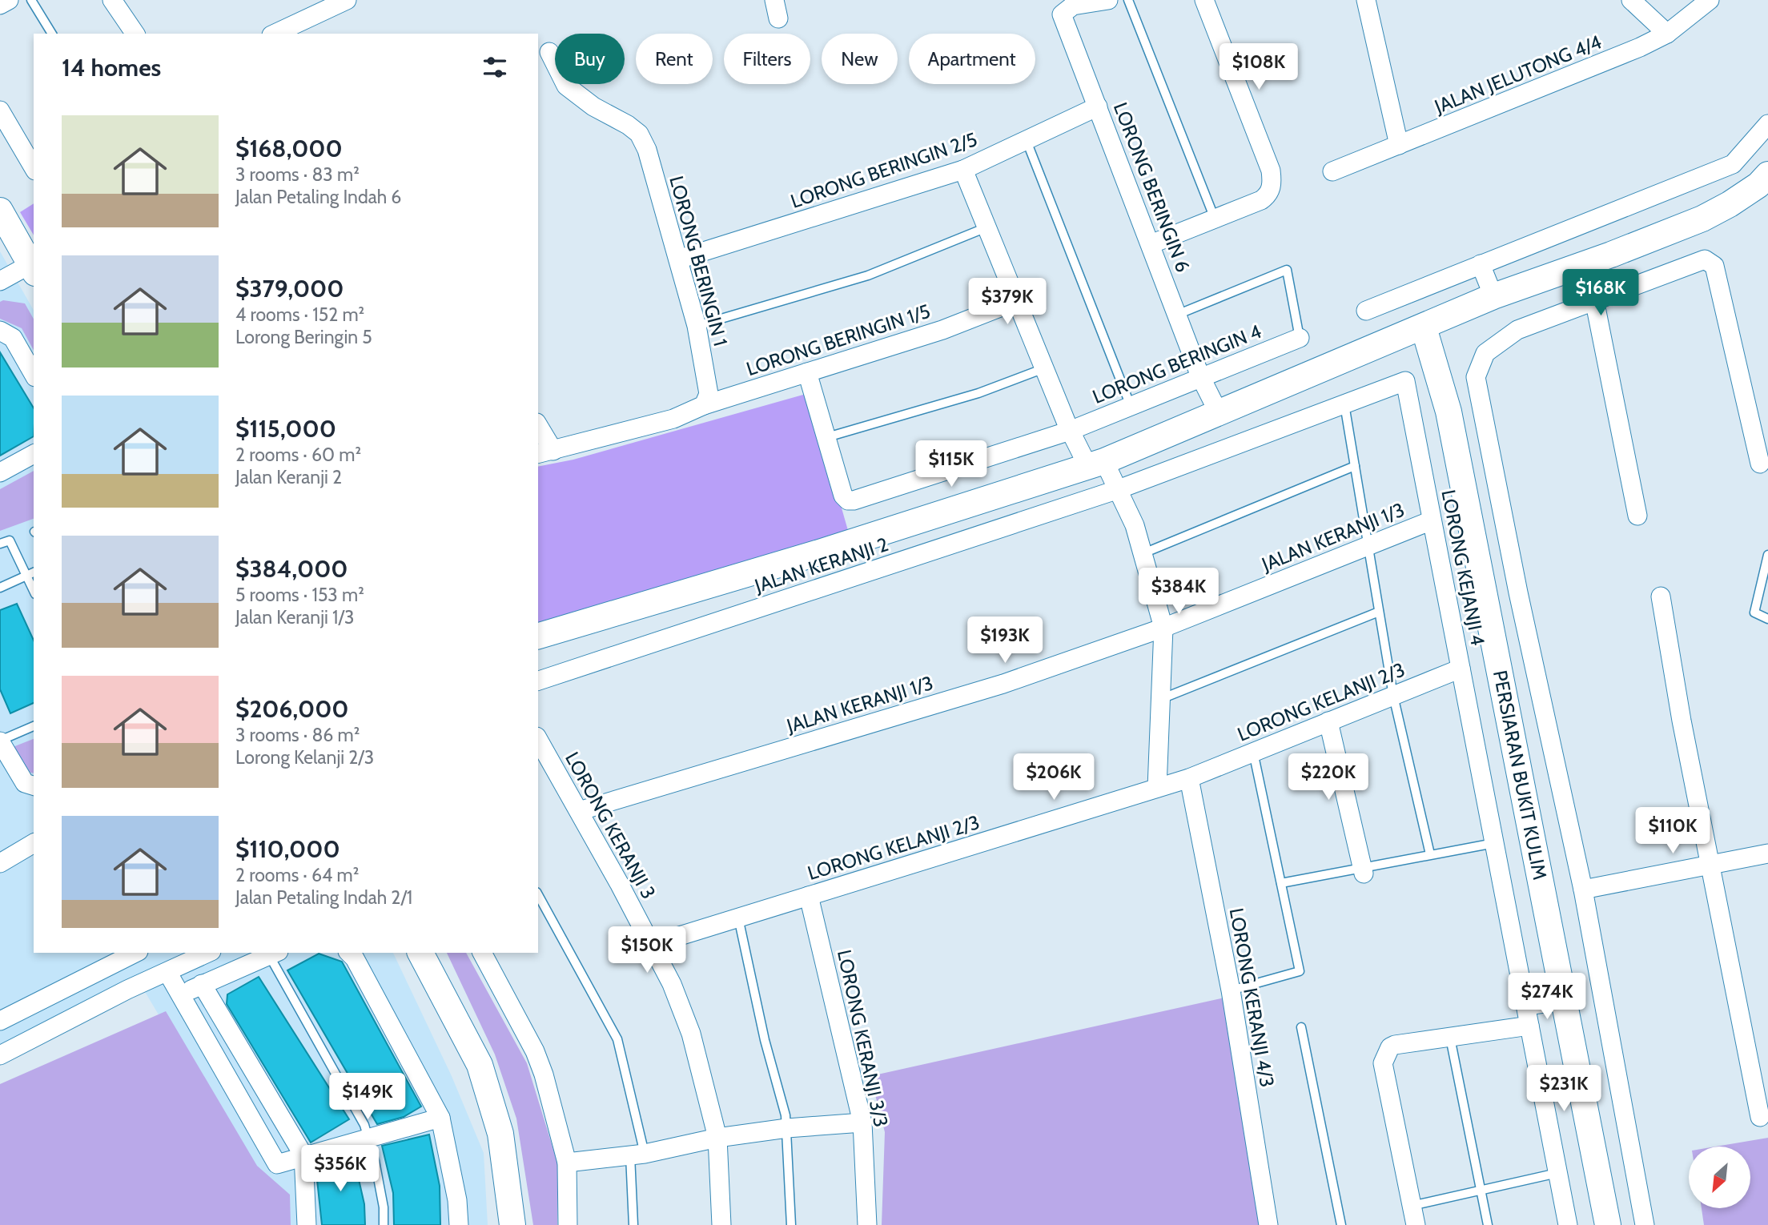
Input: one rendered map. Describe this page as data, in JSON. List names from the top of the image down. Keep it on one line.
{"streets":{"street":["JALAN JELUTONG 4/4","LORONG BERINGIN 2/5","LORONG BERINGIN 6","LORONG BERINGIN 1","LORONG BERINGIN 1/5","LORONG BERINGIN 4","JALAN KERANJI 1/3","JALAN KERANJI 2","LORONG KEJANJI 4","LORONG KELANJI 2/3","PERSIARAN BUKIT KULIM","LORONG KERANJI 3","LORONG KERANJI 4/3","LORONG KERANJI 3/3"]},"crossings":[["LORONG BERINGIN 2/5","LORONG BERINGIN 6"],["LORONG BERINGIN 2/5","LORONG BERINGIN 1"],["LORONG BERINGIN 6","LORONG BERINGIN 4"],["LORONG BERINGIN 1","LORONG BERINGIN 1/5"],["LORONG BERINGIN 1/5","LORONG BERINGIN 4"],["JALAN KERANJI 1/3","LORONG KEJANJI 4"],["JALAN KERANJI 1/3","LORONG KERANJI 3"],["JALAN KERANJI 2","LORONG KEJANJI 4"],["LORONG KEJANJI 4","LORONG KELANJI 2/3"],["LORONG KELANJI 2/3","LORONG KERANJI 3"],["LORONG KELANJI 2/3","LORONG KERANJI 4/3"],["LORONG KELANJI 2/3","LORONG KERANJI 3/3"]],"north":"bottom left","page":{"chip":["Buy","Rent","Filters","New","Apartment"],"heading":"14 homes","price":["$108K","$168K","$379K","$115K","$384K","$193K","$206K","$220K","$110K","$150K","$274K","$231K","$149K","$356K"],"list":[{"name":"$168,000","note":"3 rooms · 83 m² · Jalan Petaling Indah 6"},{"name":"$379,000","note":"4 rooms · 152 m² · Lorong Beringin 5"},{"name":"$115,000","note":"2 rooms · 60 m² · Jalan Keranji 2"},{"name":"$384,000","note":"5 rooms · 153 m² · Jalan Keranji 1/3"},{"name":"$206,000","note":"3 rooms · 86 m² · Lorong Kelanji 2/3"},{"name":"$110,000","note":"2 rooms · 64 m² · Jalan Petaling Indah 2/1"}]}}
